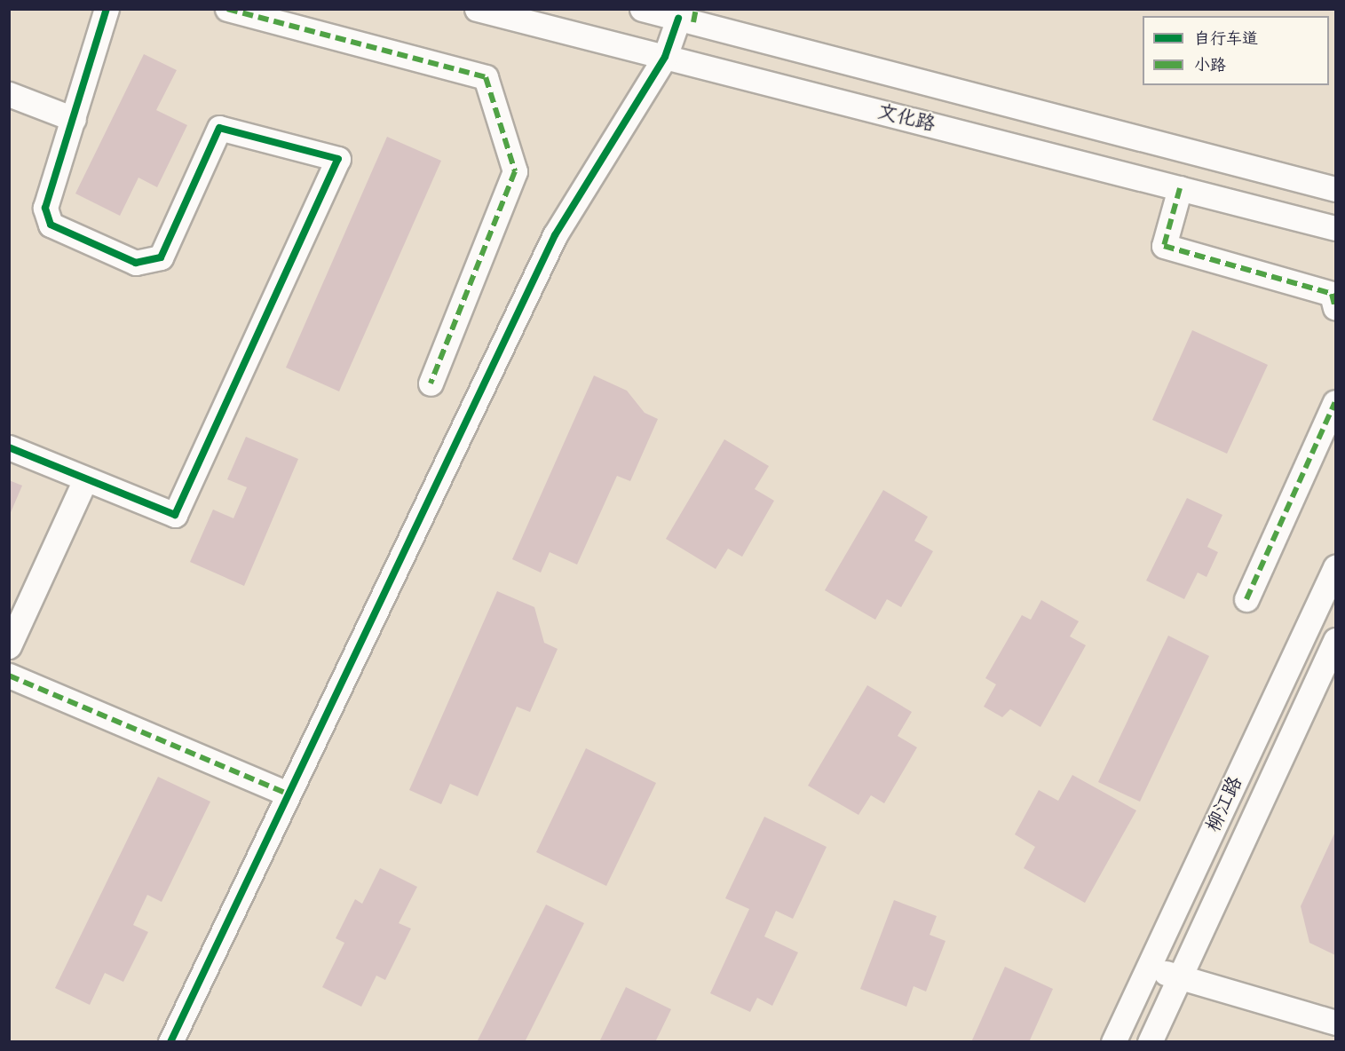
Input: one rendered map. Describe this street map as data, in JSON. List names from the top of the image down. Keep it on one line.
{"streets":{"street":["文化路","柳江路"]},"legend":["自行车道","小路"]}
